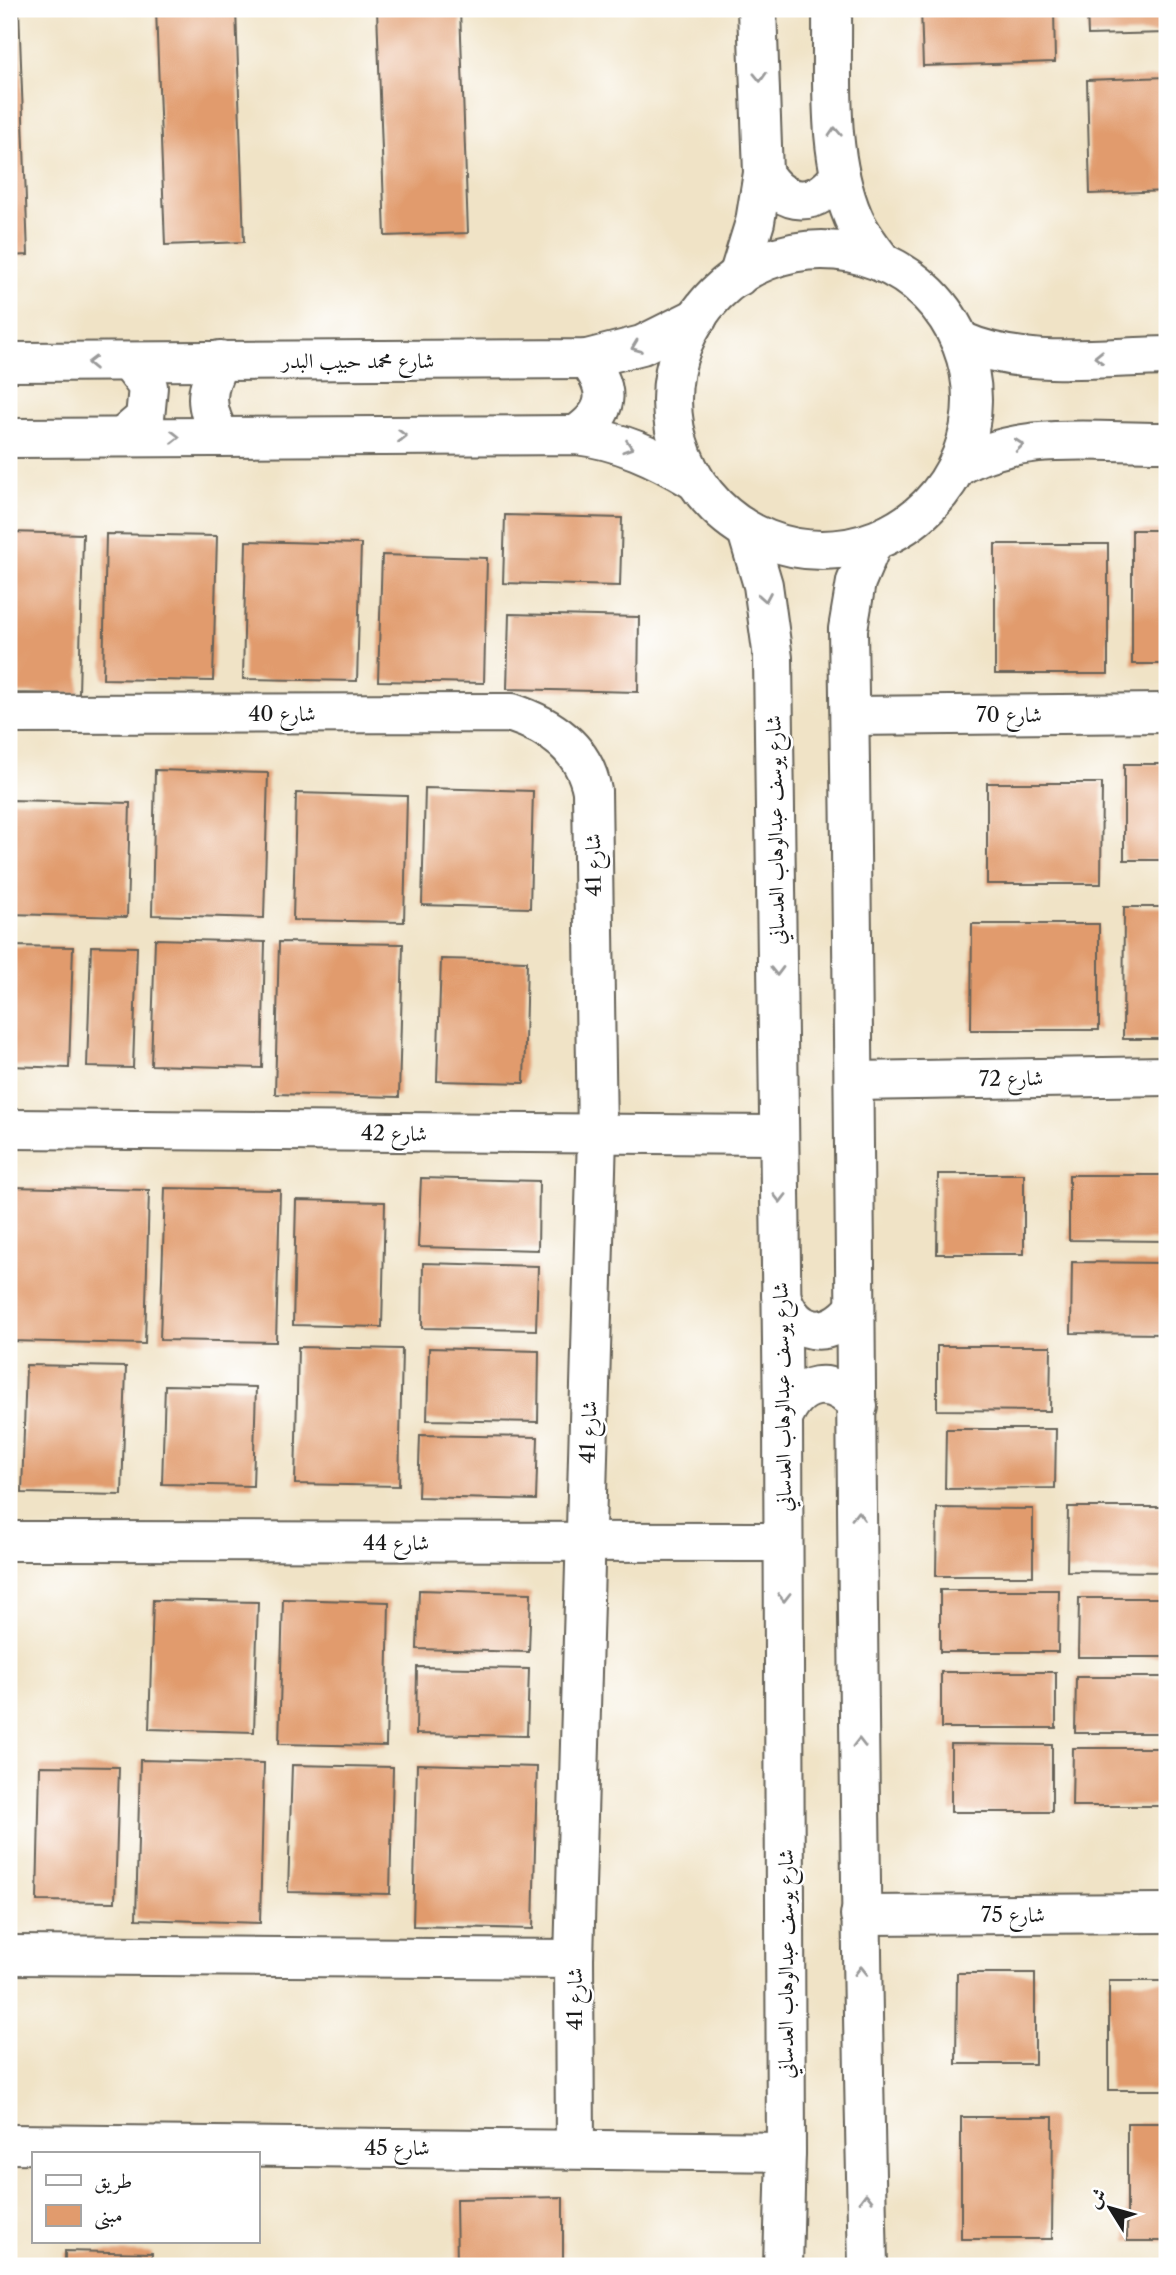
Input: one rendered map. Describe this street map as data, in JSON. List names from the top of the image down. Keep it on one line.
{"streets":{"street":["شارع محمد حبيب البدر","شارع 40","شارع 70","شارع يوسف عبدالوهاب العدساني","شارع 41","شارع 72","شارع 42","شارع 44","شارع 75","شارع 45"]},"crossings":[["شارع 40","شارع 41"],["شارع يوسف عبدالوهاب العدساني","شارع 42"],["شارع يوسف عبدالوهاب العدساني","شارع 44"],["شارع يوسف عبدالوهاب العدساني","شارع 45"],["شارع 41","شارع 42"],["شارع 41","شارع 44"],["شارع 41","شارع 45"]],"legend":["طريق","مبنى"],"north":"top left"}
